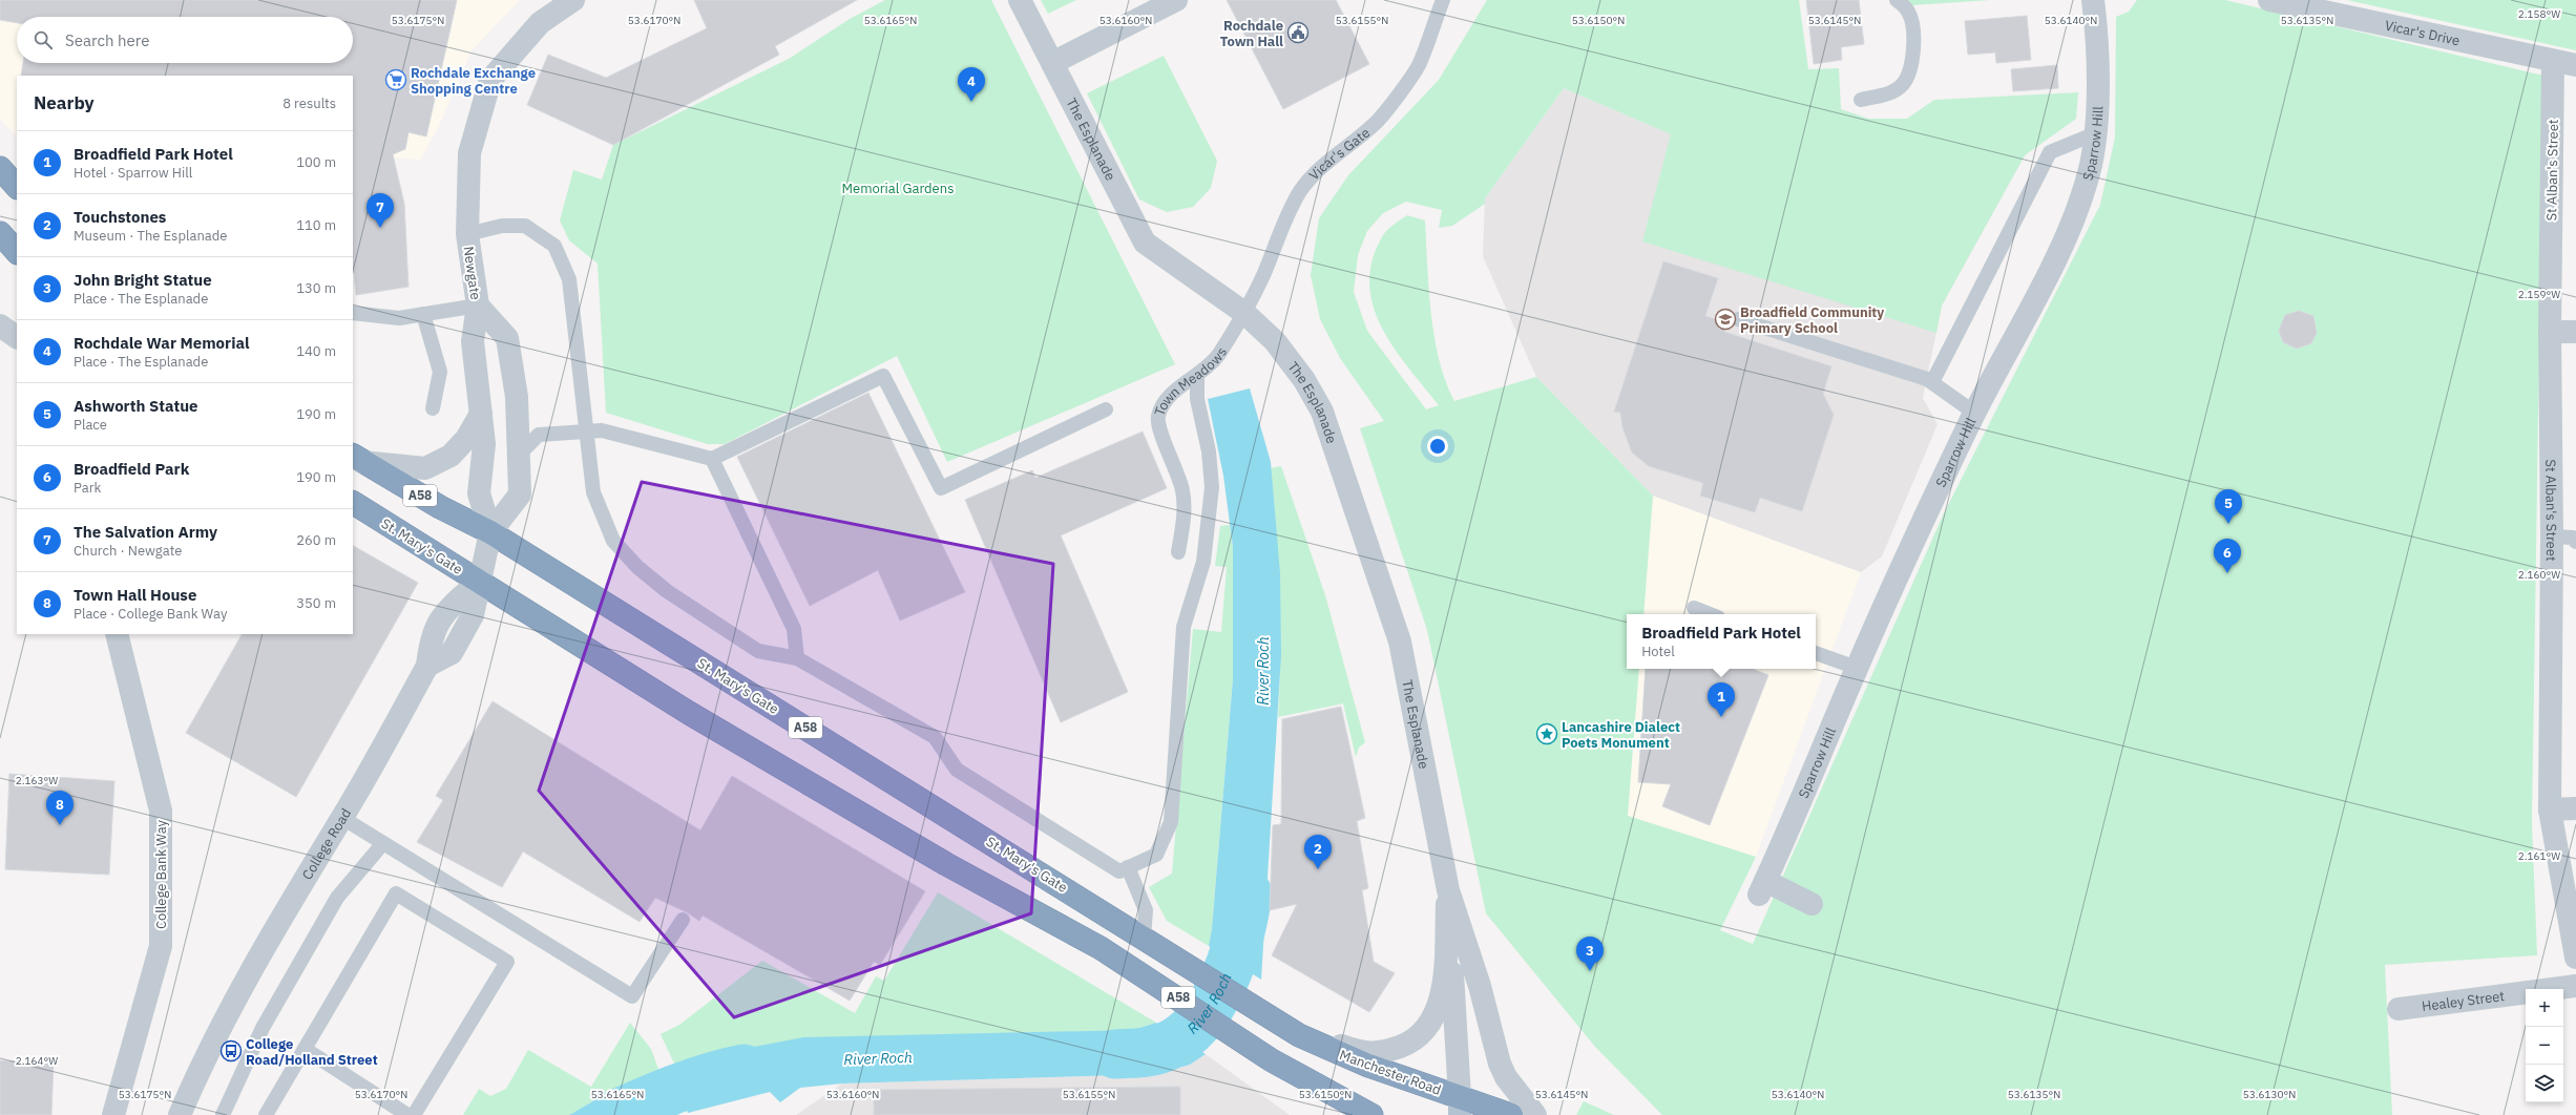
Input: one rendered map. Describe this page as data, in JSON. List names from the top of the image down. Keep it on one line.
{"streets":{"highway":["A58","St. Mary's Gate","Manchester Road"],"street":["Vicar's Drive","The Esplanade","Sparrow Hill","St Alban's Street","Newgate","College Road","College Bank Way","Healey Street"],"lane":["Vicar's Gate","Town Meadows"]},"crossings":[["Vicar's Drive","St Alban's Street"],["The Esplanade","Vicar's Gate"],["The Esplanade","Town Meadows"],["The Esplanade","Manchester Road"],["Vicar's Gate","Town Meadows"],["Newgate","St. Mary's Gate"],["Newgate","College Road"],["A58","St. Mary's Gate"],["St. Mary's Gate","College Road"],["St. Mary's Gate","Manchester Road"]],"water":["River Roch"],"parks":["Memorial Gardens"],"places":{"public building":["Rochdale Town Hall"],"supermarket":["Rochdale Exchange Shopping Centre"],"school or university":["Broadfield Community Primary School"],"place":["Lancashire Dialect Poets Monument"],"bus stop":["College Road/Holland Street"]},"page":{"search":"Search here","pins":["4","7","5","6","1","8","2","3"],"heading":["Nearby","8 results"],"list":[{"mark":"1","name":"Broadfield Park Hotel","note":"Hotel · Sparrow Hill","value":"100 m"},{"mark":"2","name":"Touchstones","note":"Museum · The Esplanade","value":"110 m"},{"mark":"3","name":"John Bright Statue","note":"Place · The Esplanade","value":"130 m"},{"mark":"4","name":"Rochdale War Memorial","note":"Place · The Esplanade","value":"140 m"},{"mark":"5","name":"Ashworth Statue","note":"Place","value":"190 m"},{"mark":"6","name":"Broadfield Park","note":"Park","value":"190 m"},{"mark":"7","name":"The Salvation Army","note":"Church · Newgate","value":"260 m"},{"mark":"8","name":"Town Hall House","note":"Place · College Bank Way","value":"350 m"}],"popup":["Broadfield Park Hotel","Hotel"],"map_buttons":["+","−"]},"coordinates":["2.158°W","53.6175°N","53.6170°N","53.6165°N","53.6160°N","53.6155°N","53.6150°N","53.6145°N","53.6140°N","53.6135°N","2.159°W","2.160°W","2.163°W","2.161°W","2.164°W","53.6130°N"]}
